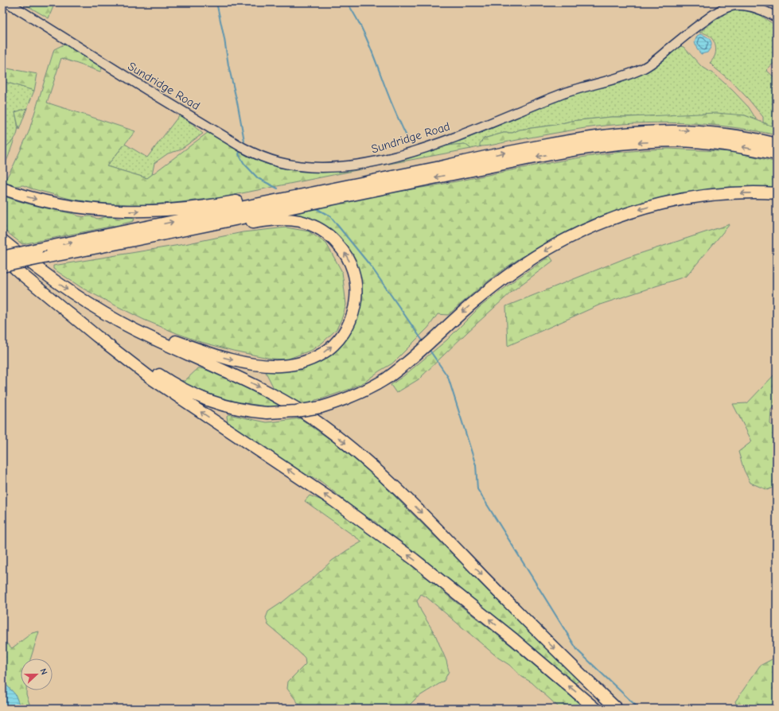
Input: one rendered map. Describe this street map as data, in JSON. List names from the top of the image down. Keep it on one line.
{"streets":{"main road":["Sundridge Road"]},"north":"right"}
